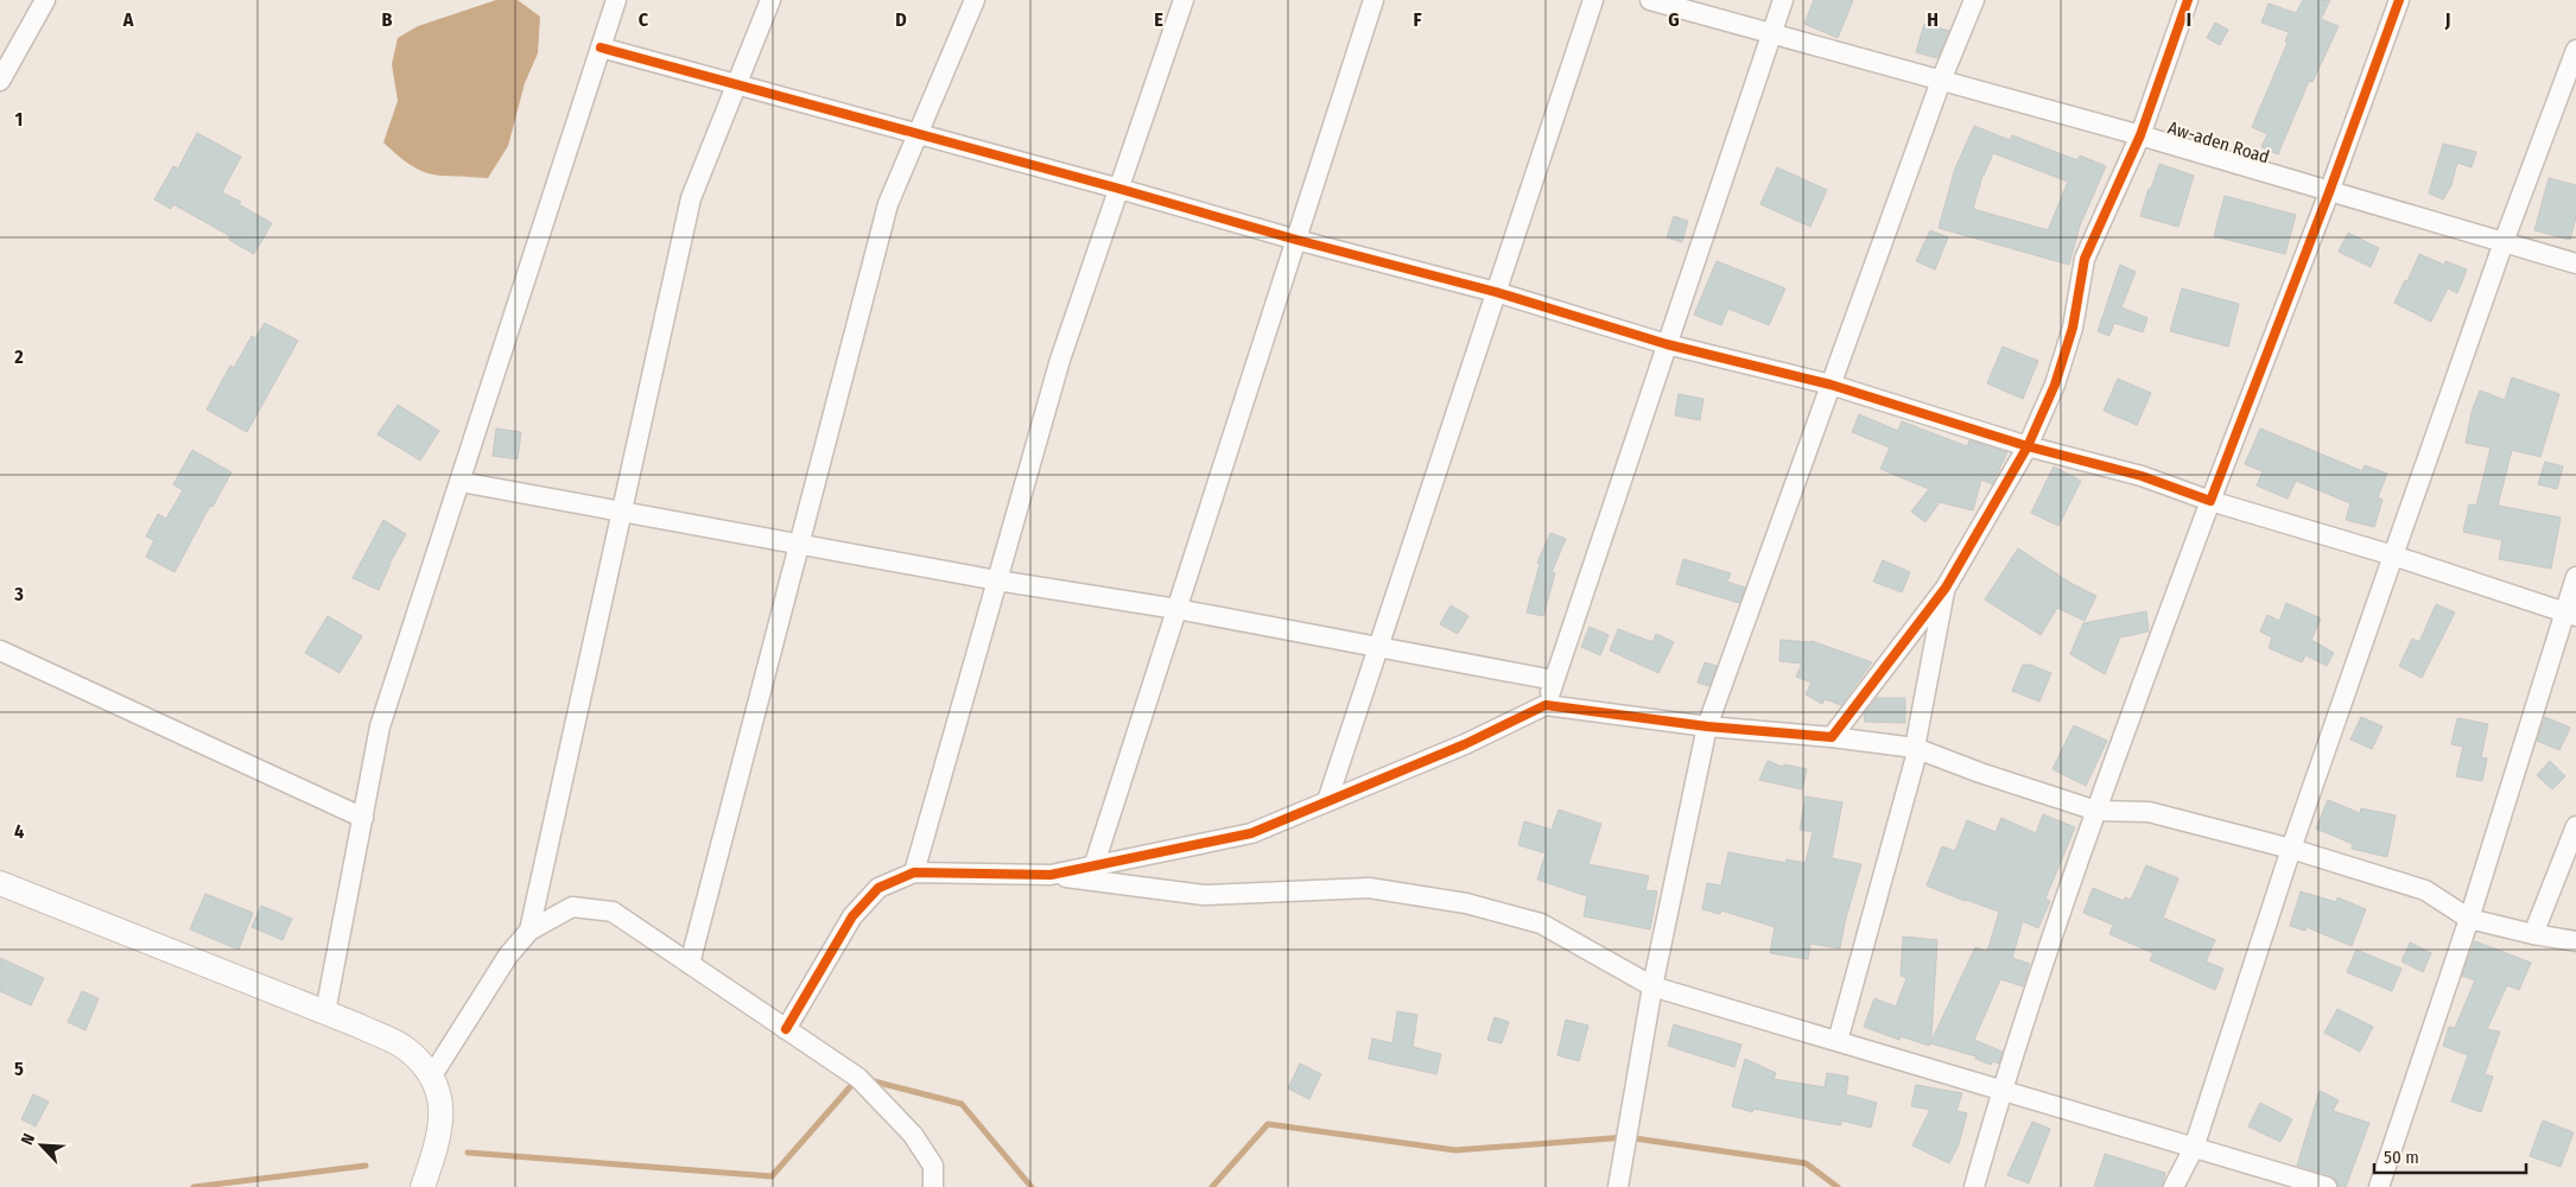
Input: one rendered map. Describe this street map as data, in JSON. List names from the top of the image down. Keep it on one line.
{"streets":{"street":["Aw-aden Road"]},"scale_bar":"50 m","north":"top left","grid":{"columns":["A","B","C","D","E","F","G","H","I","J"],"rows":["1","2","3","4","5"]}}
